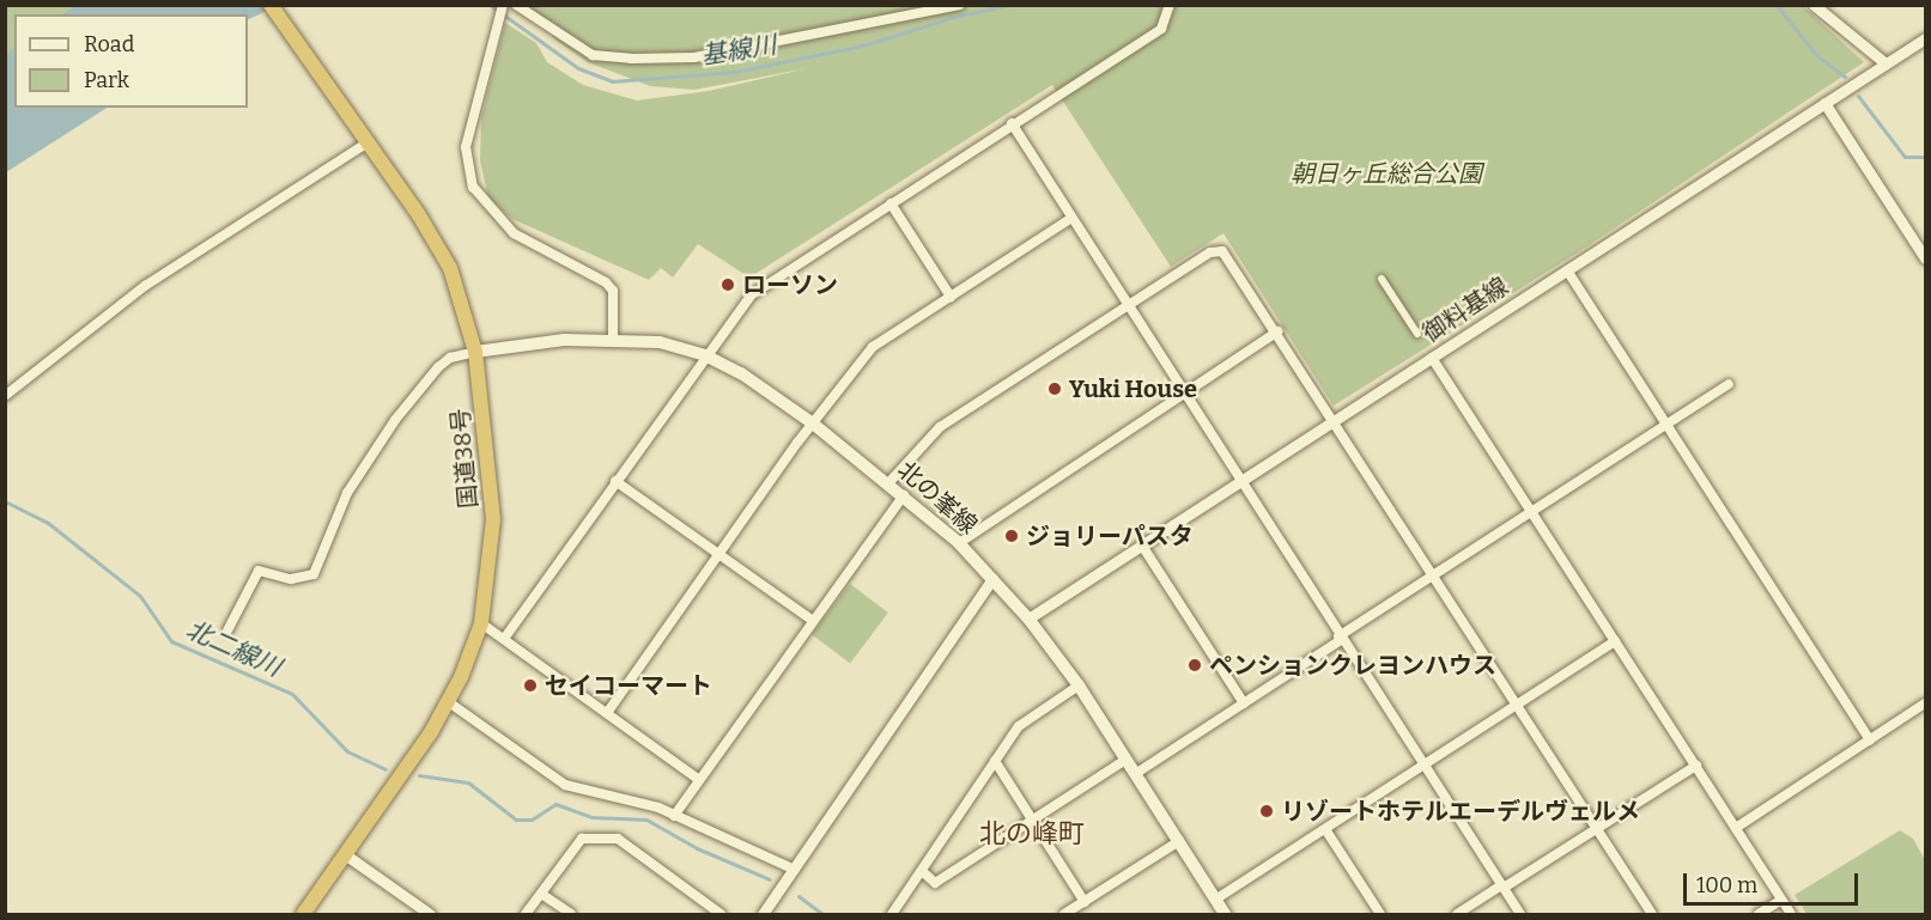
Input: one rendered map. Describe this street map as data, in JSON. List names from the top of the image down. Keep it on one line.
{"streets":{"highway":["国道38号"],"main road":["北の峯線"],"street":["御料基線"]},"crossings":[["御料基線","北の峯線"],["国道38号","北の峯線"]],"districts":["北の峰町"],"water":["基線川","北二線川"],"parks":["朝日ヶ丘総合公園"],"places":["ローソン","Yuki House","ジョリーパスタ","ペンションクレヨンハウス","セイコーマート","リゾートホテルエーデルヴェルメ"],"legend":["Road","Park"],"scale_bar":"100 m"}
